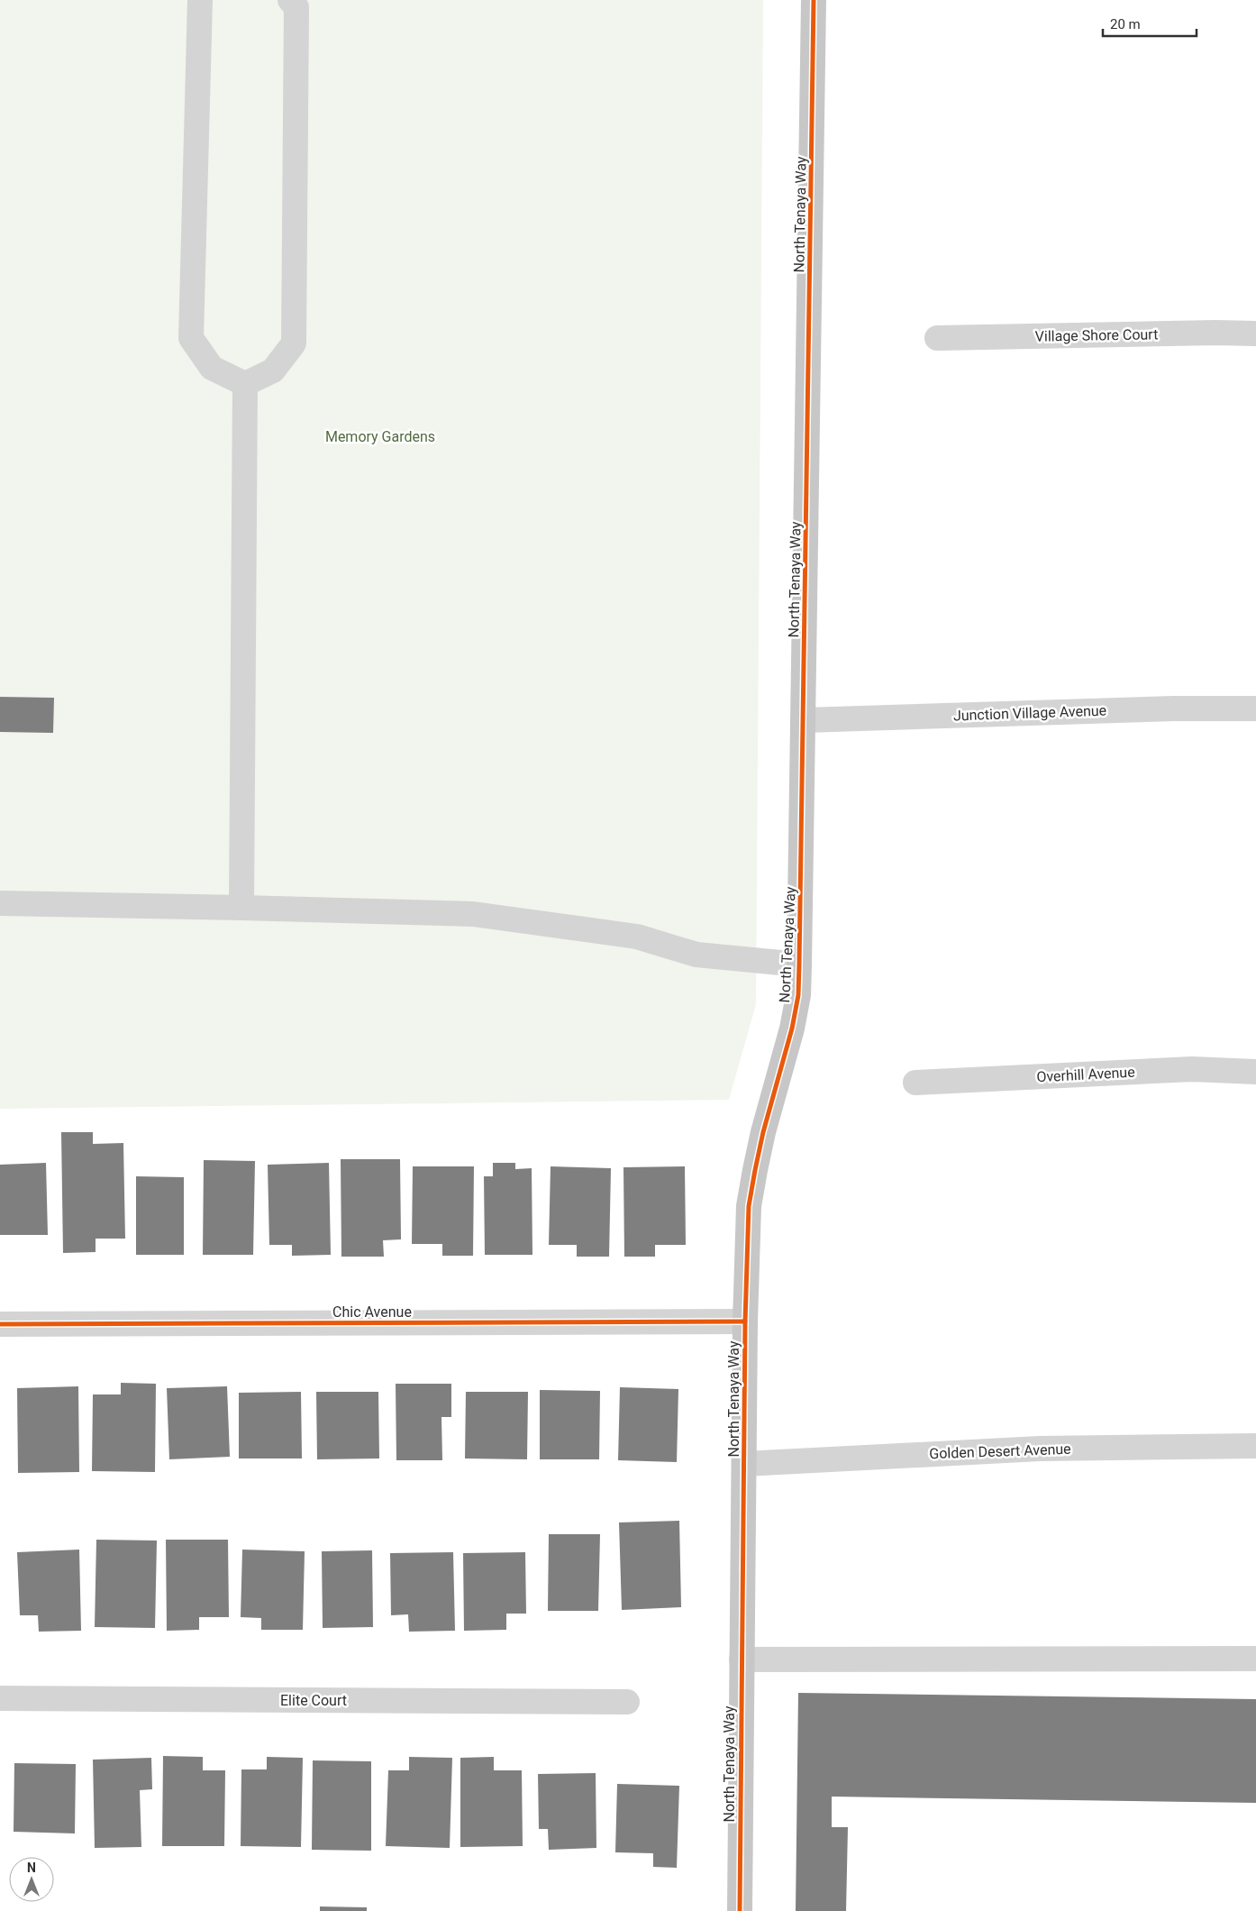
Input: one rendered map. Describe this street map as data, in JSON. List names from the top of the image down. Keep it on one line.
{"streets":{"main road":["North Tenaya Way"],"street":["Village Shore Court","Junction Village Avenue","Overhill Avenue","Chic Avenue","Golden Desert Avenue","Elite Court"]},"crossings":[["North Tenaya Way","Junction Village Avenue"],["North Tenaya Way","Chic Avenue"],["North Tenaya Way","Golden Desert Avenue"]],"parks":["Memory Gardens"],"scale_bar":"20 m","north":"top"}
